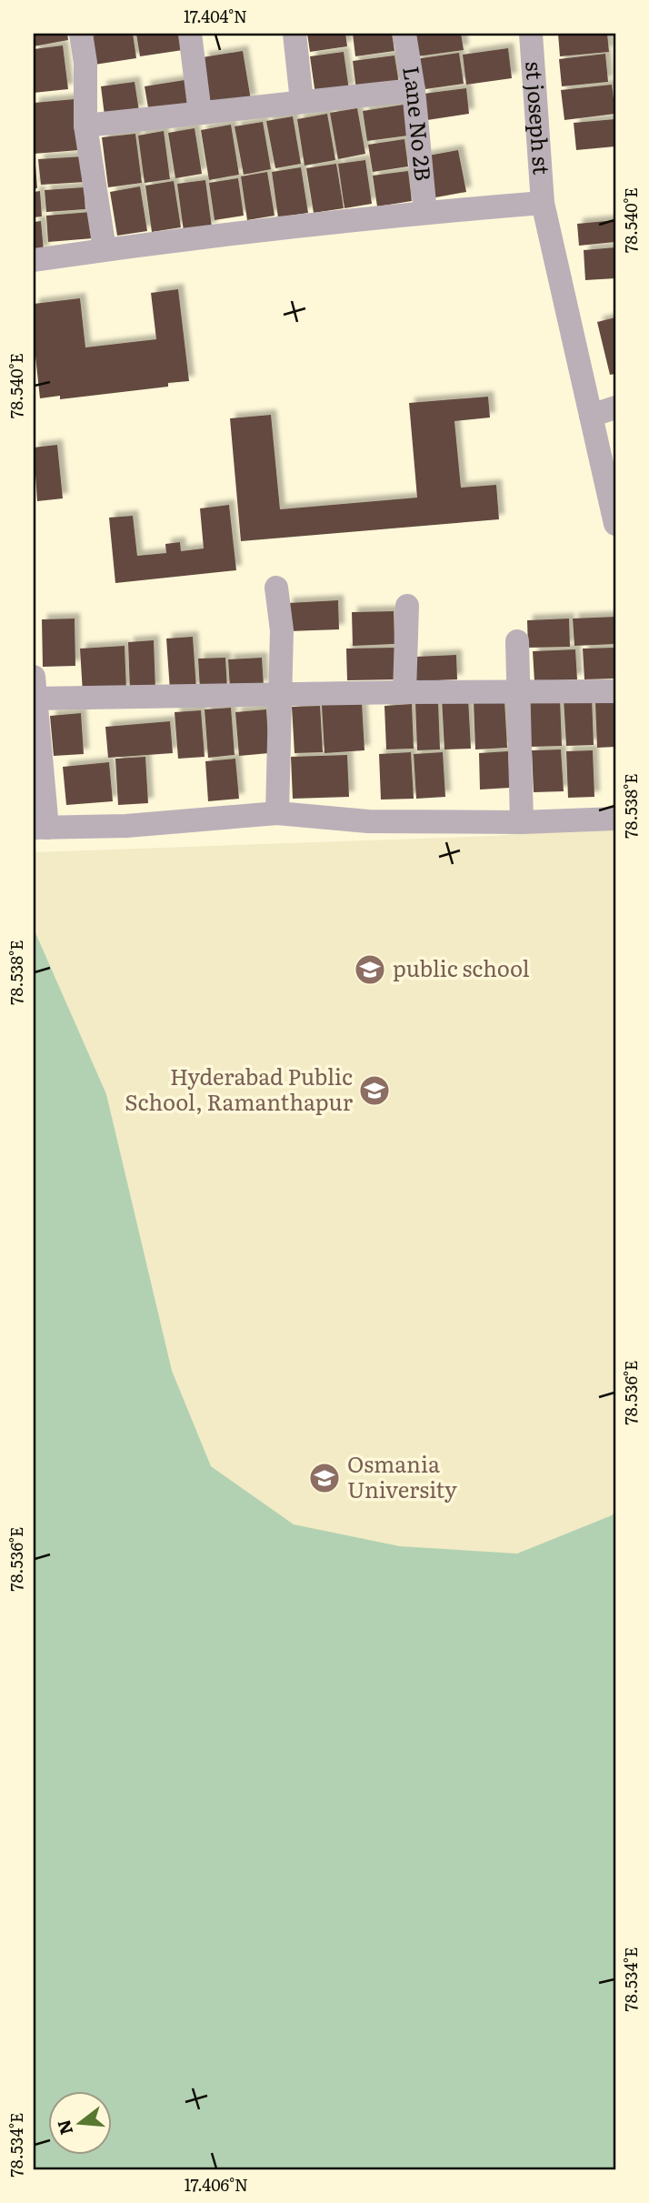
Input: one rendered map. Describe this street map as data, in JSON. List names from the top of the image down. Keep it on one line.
{"streets":{"street":["st joseph st","Lane No 2B"]},"places":{"school or university":["public school","Hyderabad Public School, Ramanthapur","Osmania University"]},"north":"left","coordinates":["17.404°N","78.540°E","78.538°E","78.536°E","78.534°E","17.406°N"]}
